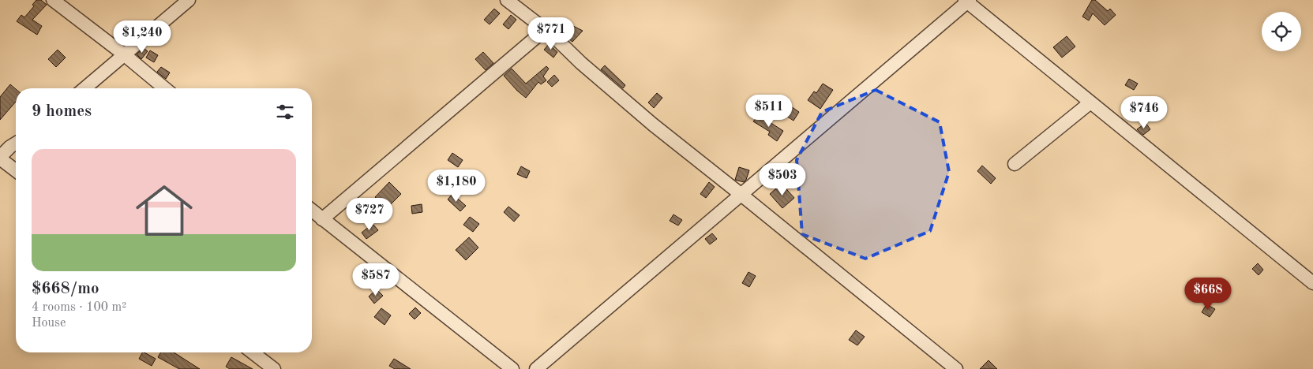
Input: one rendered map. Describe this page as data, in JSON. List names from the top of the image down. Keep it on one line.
{"page":{"price":["$771","$1,240","$511","$746","$503","$1,180","$727","$587","$668"],"heading":"9 homes","list":[{"name":"$668/mo","note":"4 rooms · 100 m² · House"}]}}
